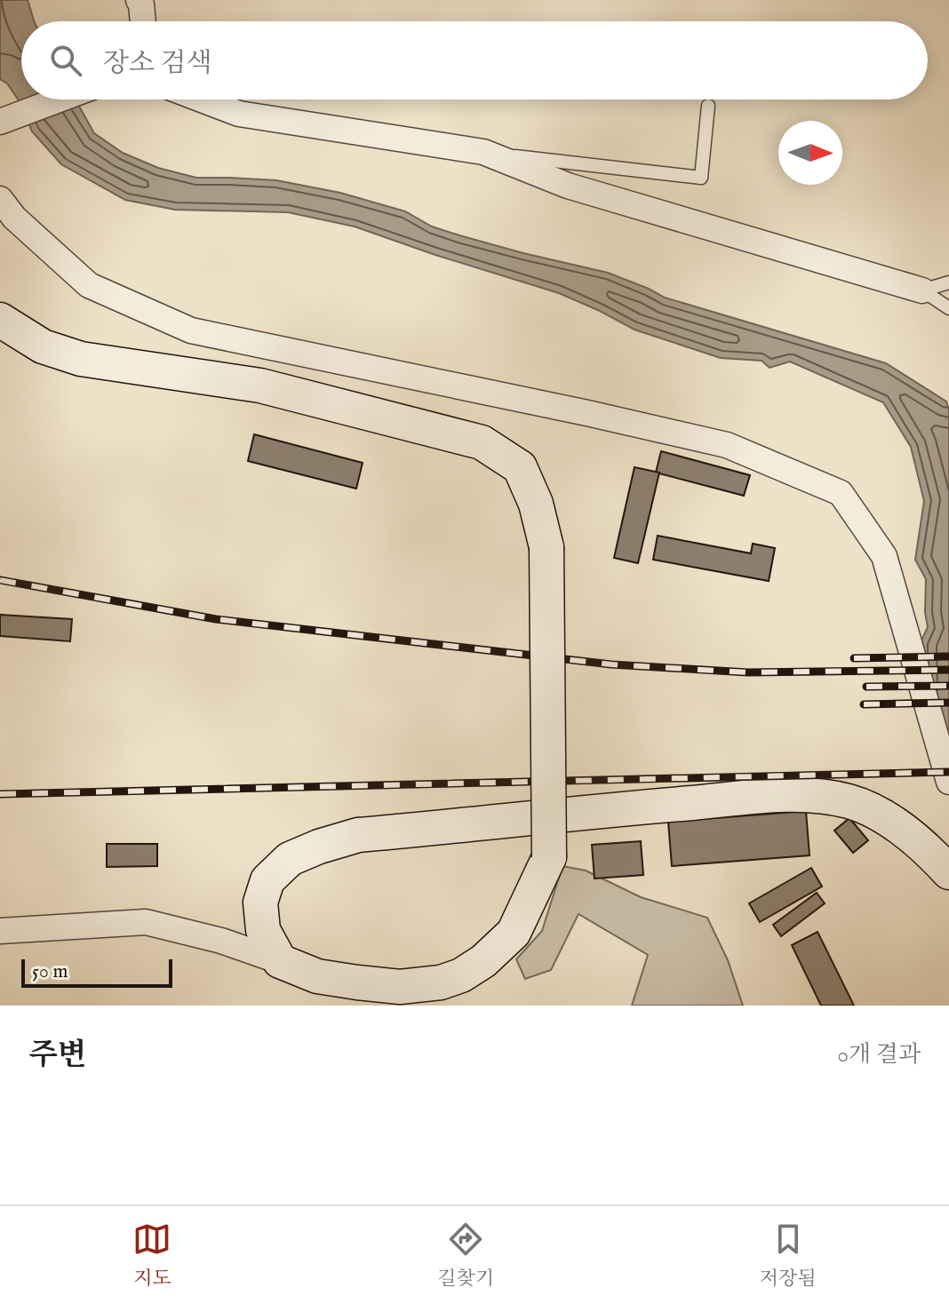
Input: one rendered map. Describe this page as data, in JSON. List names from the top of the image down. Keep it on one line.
{"scale_bar":"50 m","north":"right","page":{"search":"장소 검색","scale":"50 m","heading":["주변","0개 결과"],"nav":["지도","길찾기","저장됨"]}}
